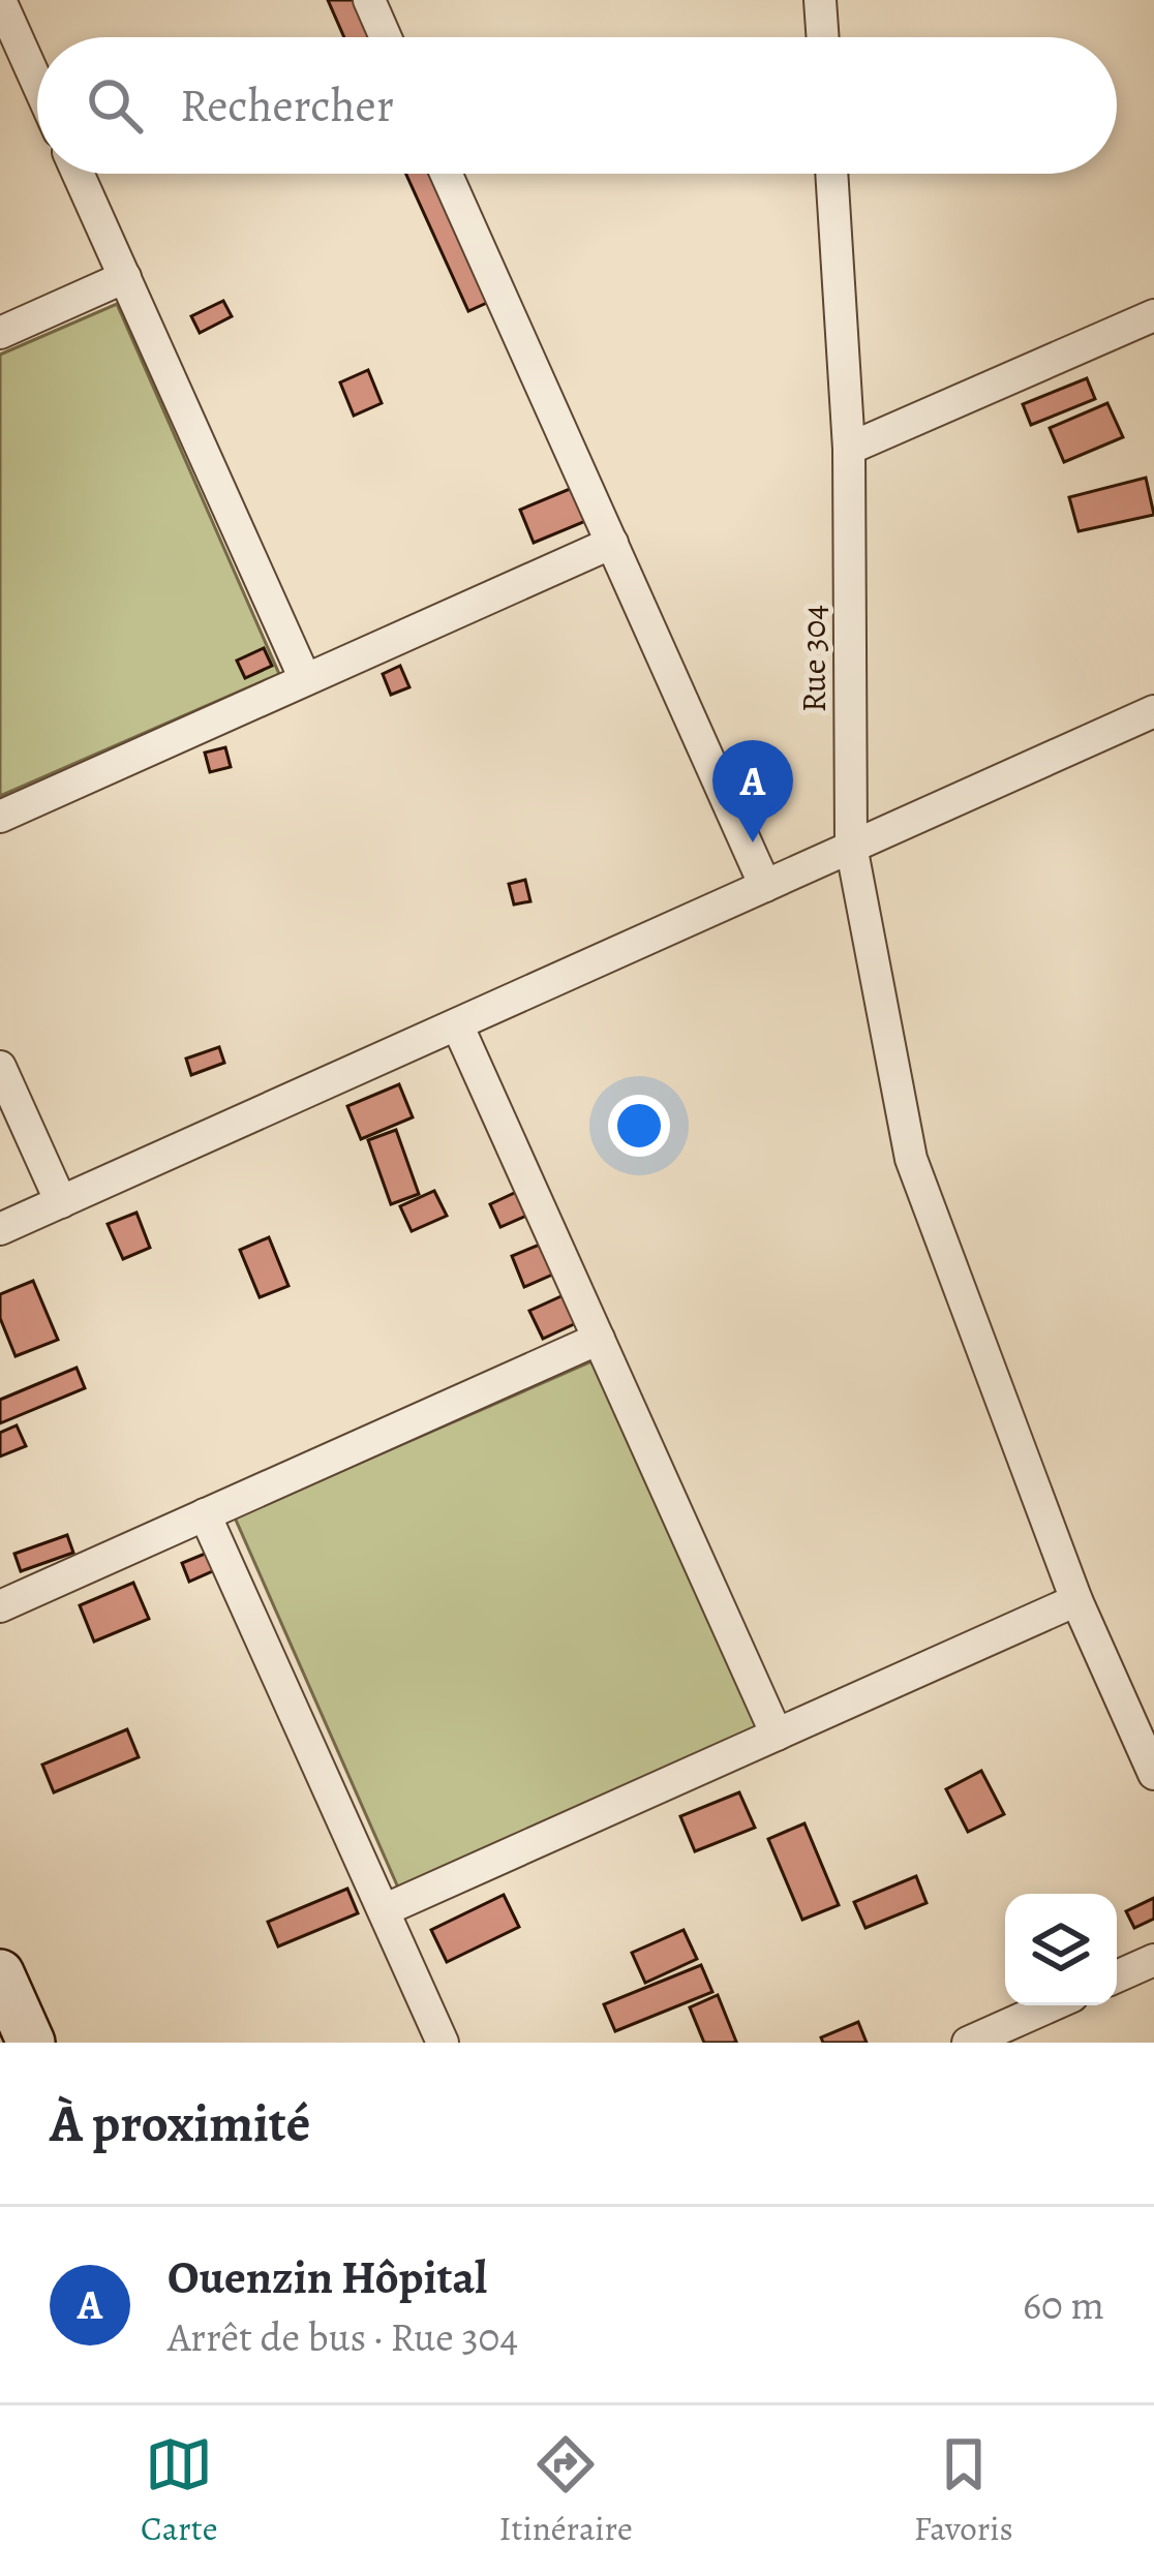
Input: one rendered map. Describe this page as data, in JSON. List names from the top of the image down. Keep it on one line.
{"streets":{"street":["Rue 304"]},"page":{"search":"Rechercher","pins":"A","heading":"À proximité","list":[{"mark":"A","name":"Ouenzin Hôpital","note":"Arrêt de bus · Rue 304","value":"60 m"}],"nav":["Carte","Itinéraire","Favoris"]}}
